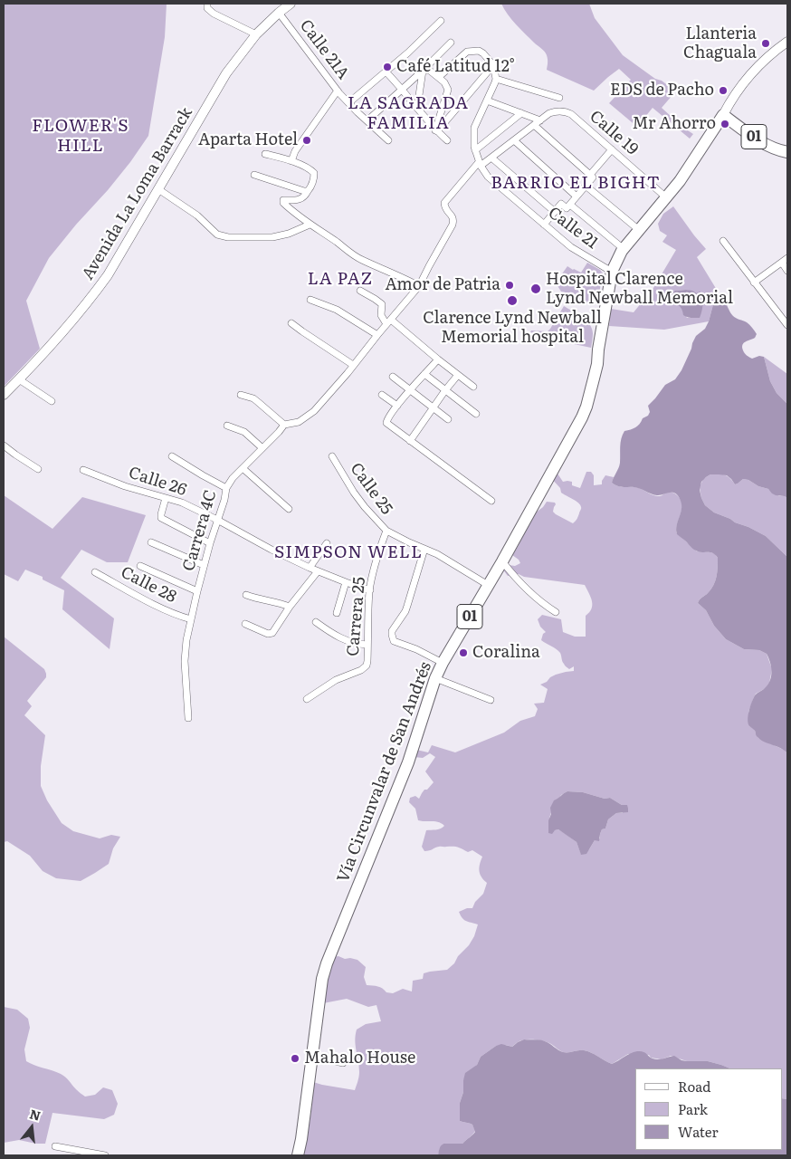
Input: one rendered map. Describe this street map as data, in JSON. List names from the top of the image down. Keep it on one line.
{"streets":{"highway":["01","Vía Circunvalar de San Andrés"],"main road":["Avenida La Loma Barrack"],"street":["Calle 21A","Calle 19","Calle 21","Calle 26","Calle 25","Carrera 4C","Calle 28","Carrera 25"]},"crossings":[["Calle 21A","Avenida La Loma Barrack"],["Calle 19","Vía Circunvalar de San Andrés"],["01","Vía Circunvalar de San Andrés"],["Calle 21","Vía Circunvalar de San Andrés"],["Calle 26","Carrera 4C"],["Calle 26","Carrera 25"],["Calle 25","Carrera 25"],["Calle 25","Vía Circunvalar de San Andrés"],["Carrera 4C","Calle 28"]],"districts":["LA SAGRADA FAMILIA","FLOWER'S HILL","BARRIO EL BIGHT","LA PAZ","SIMPSON WELL"],"places":["Llanteria Chaguala","Café Latitud 12°","EDS de Pacho","Mr Ahorro","Aparta Hotel","Amor de Patria","Hospital Clarence Lynd Newball Memorial","Clarence Lynd Newball Memorial hospital","Coralina","Mahalo House"],"legend":["Road","Park","Water"],"north":"top"}
